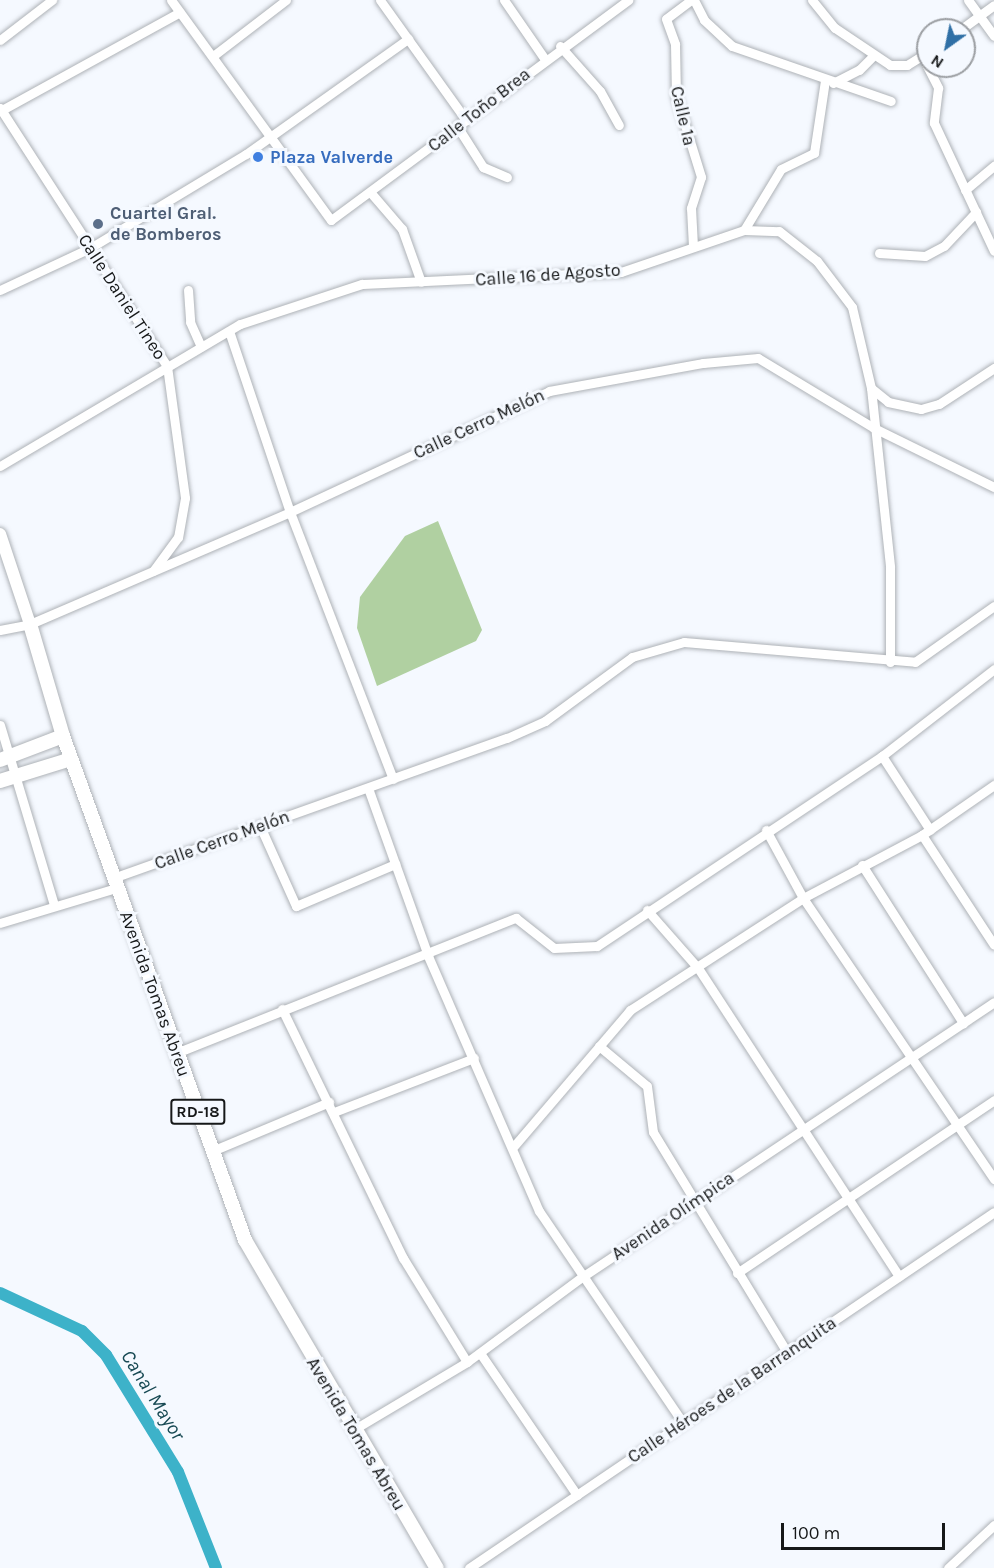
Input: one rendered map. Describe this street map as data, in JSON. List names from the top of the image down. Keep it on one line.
{"streets":{"main road":["Avenida Tomas Abreu","RD-18"],"street":["Calle Toño Brea","Calle 1ª","Calle 16 de Agosto","Calle Daniel Tineo","Calle Cerro Melón","Avenida Olímpica","Calle Héroes de la Barranquita"]},"crossings":[["Calle 1ª","Calle 16 de Agosto"],["Calle 16 de Agosto","Calle Daniel Tineo"],["Calle 16 de Agosto","Calle Cerro Melón"],["Calle Daniel Tineo","Calle Cerro Melón"],["Calle Cerro Melón","Avenida Tomas Abreu"],["Avenida Tomas Abreu","Avenida Olímpica"]],"water":["Canal Mayor"],"places":["Plaza Valverde","Cuartel Gral. de Bomberos"],"scale_bar":"100 m","north":"bottom left"}
